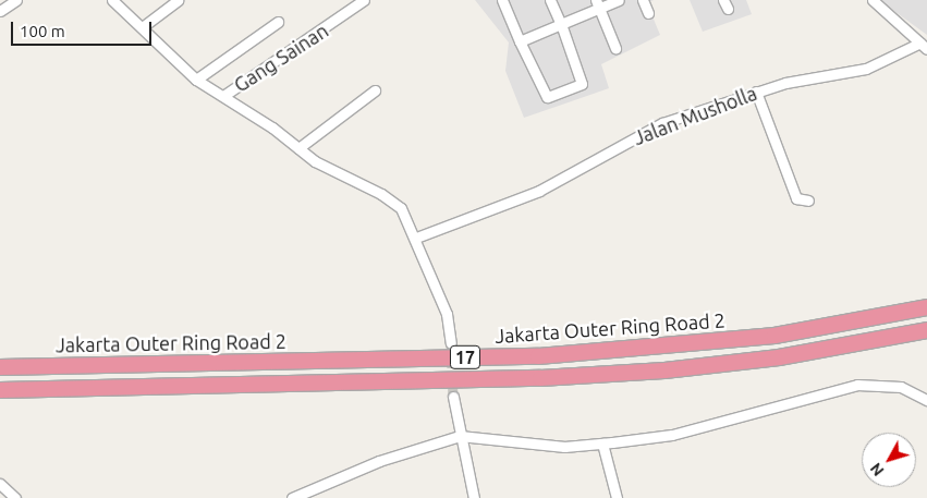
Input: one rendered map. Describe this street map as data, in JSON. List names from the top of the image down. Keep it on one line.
{"streets":{"highway":["Jakarta Outer Ring Road 2","17"],"street":["Gang Sainan","Jalan Musholla"]},"scale_bar":"100 m","north":"bottom left"}
